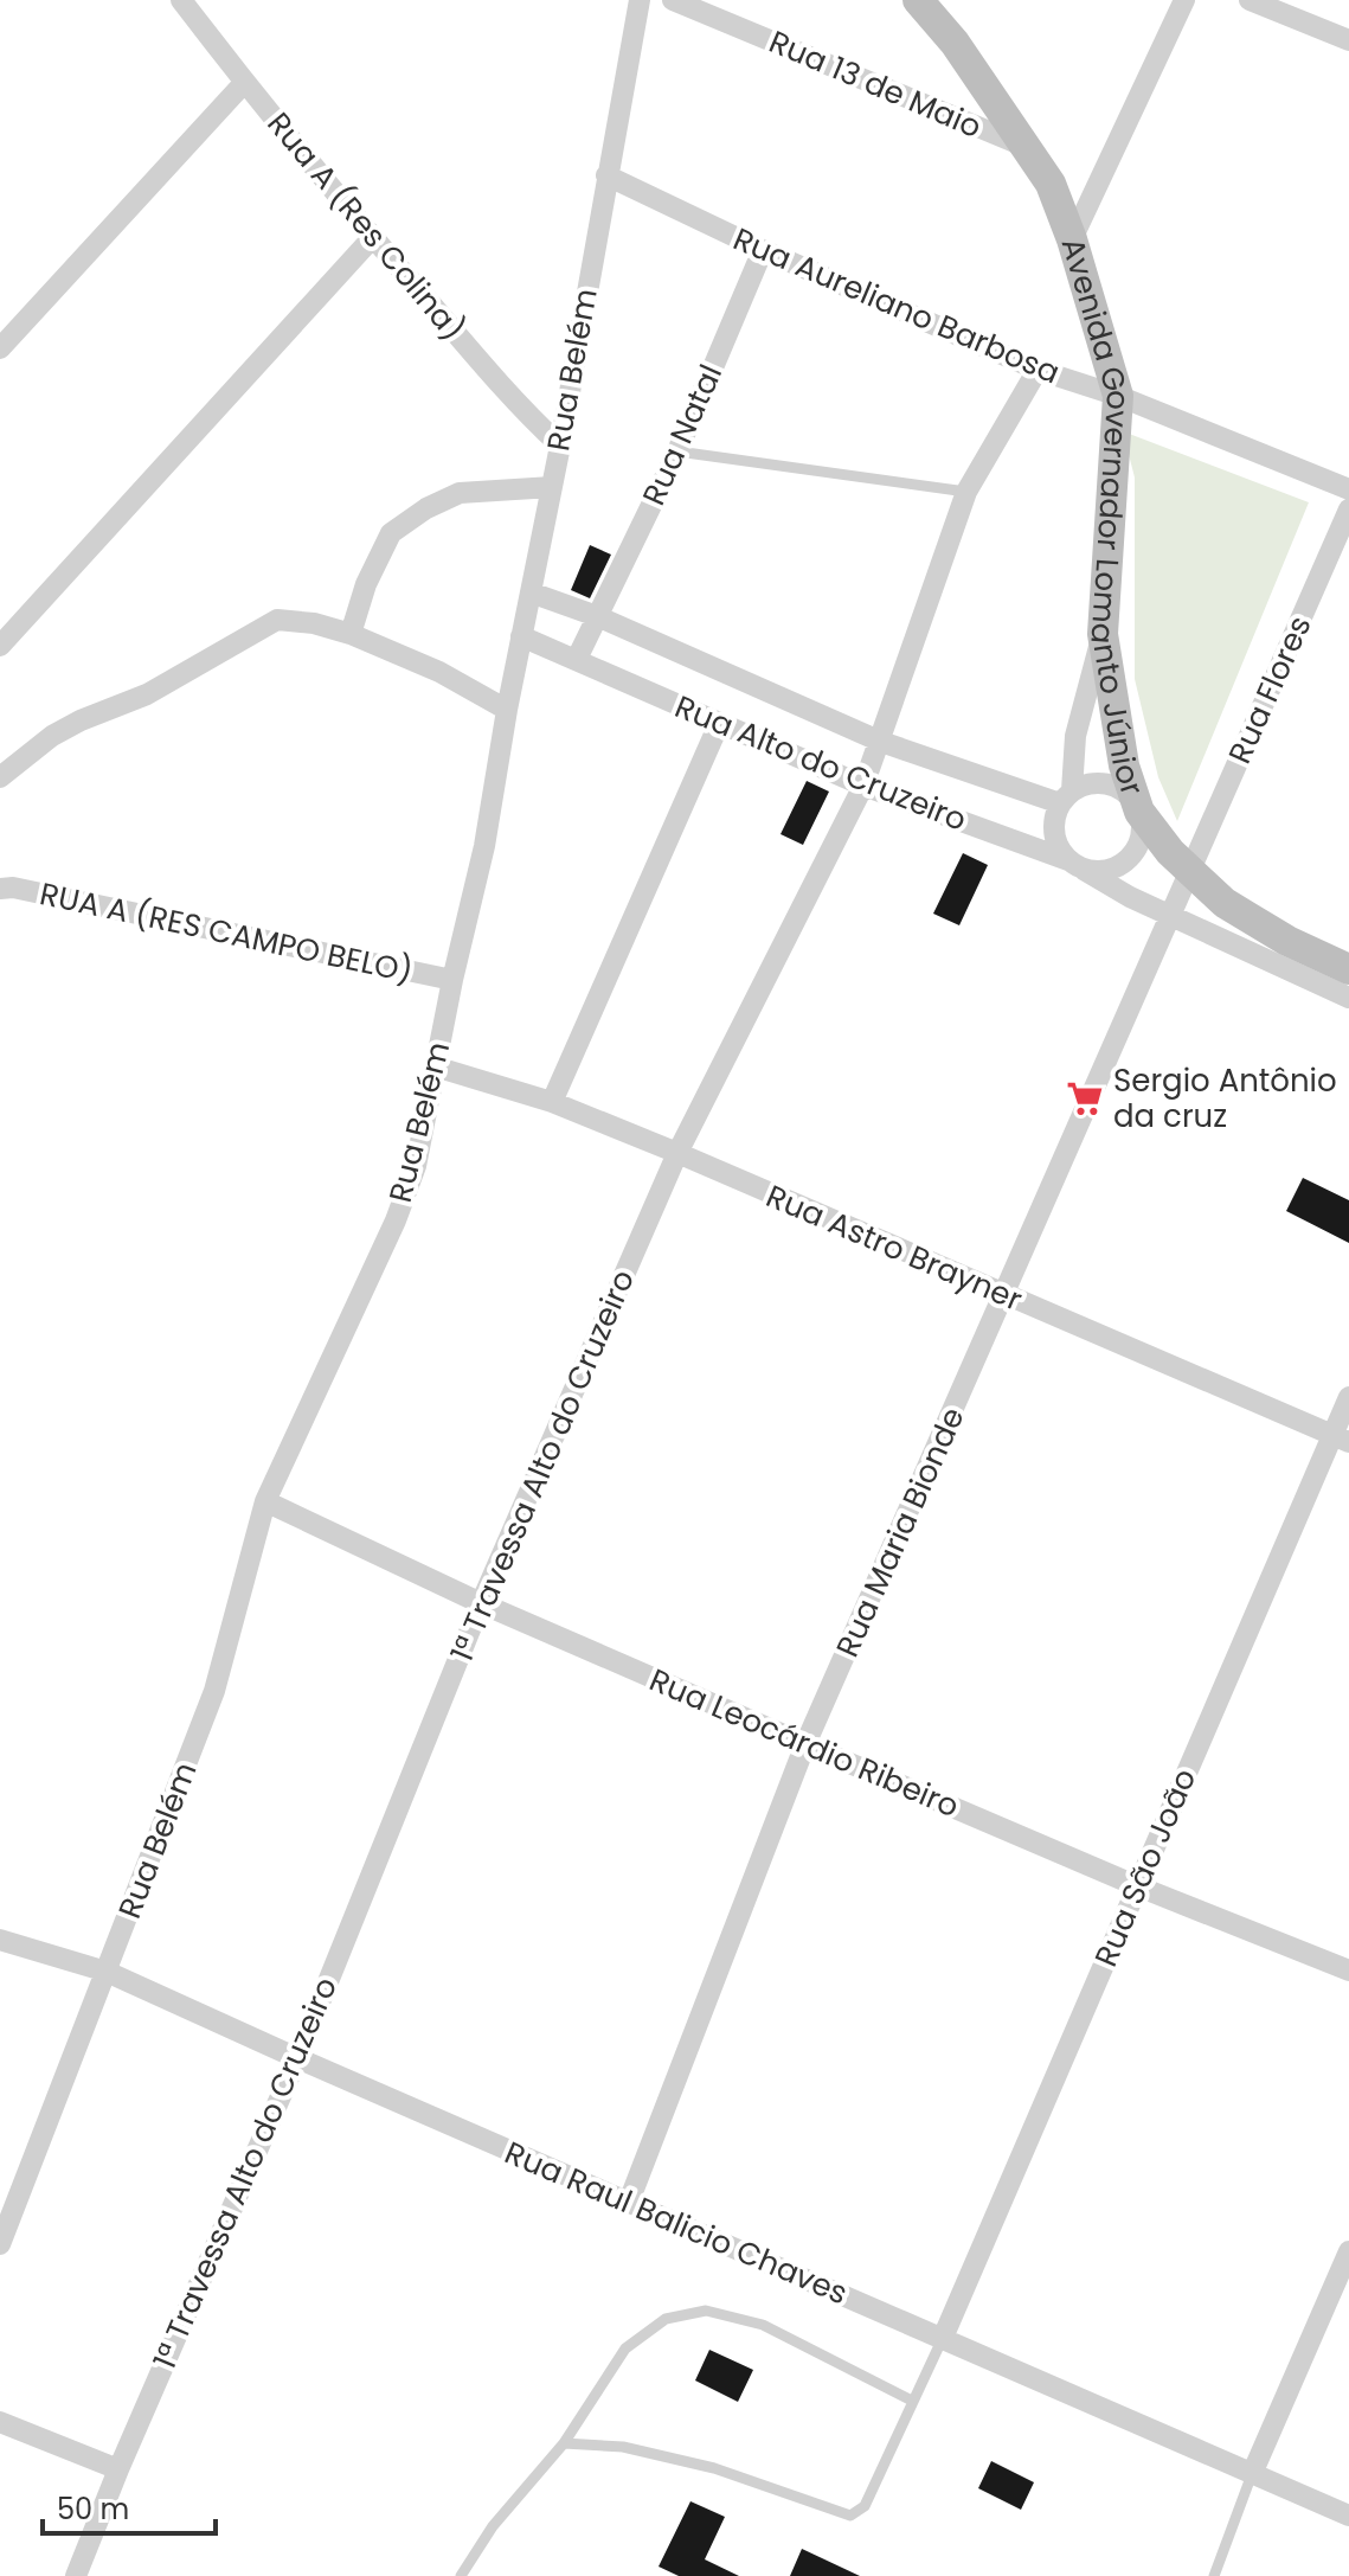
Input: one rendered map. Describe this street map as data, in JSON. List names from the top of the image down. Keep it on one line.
{"streets":{"main road":["Avenida Governador Lomanto Júnior"],"street":["Rua 13 de Maio","Rua A (Res Colina)","Rua Aureliano Barbosa","Rua Belém","Rua Natal","Rua Flores","Rua Alto do Cruzeiro","RUA A (RES CAMPO BELO)","Rua Astro Brayner","1ª Travessa Alto do Cruzeiro","Rua Maria Bionde","Rua Leocárdio Ribeiro","Rua São João","Rua Raul Balicio Chaves"]},"crossings":[["Rua 13 de Maio","Avenida Governador Lomanto Júnior"],["Rua A (Res Colina)","Rua Belém"],["Rua Aureliano Barbosa","Rua Belém"],["Rua Aureliano Barbosa","Rua Natal"],["Rua Aureliano Barbosa","Avenida Governador Lomanto Júnior"],["Rua Aureliano Barbosa","1ª Travessa Alto do Cruzeiro"],["Rua Belém","Rua Alto do Cruzeiro"],["Rua Belém","RUA A (RES CAMPO BELO)"],["Rua Belém","Rua Astro Brayner"],["Rua Belém","Rua Leocárdio Ribeiro"],["Rua Belém","Rua Raul Balicio Chaves"],["Rua Natal","Rua Alto do Cruzeiro"],["Avenida Governador Lomanto Júnior","Rua Flores"],["Avenida Governador Lomanto Júnior","Rua Alto do Cruzeiro"],["Avenida Governador Lomanto Júnior","Rua Maria Bionde"],["Rua Flores","Rua Maria Bionde"],["Rua Alto do Cruzeiro","1ª Travessa Alto do Cruzeiro"],["Rua Alto do Cruzeiro","Rua Maria Bionde"],["Rua Astro Brayner","1ª Travessa Alto do Cruzeiro"],["Rua Astro Brayner","Rua Maria Bionde"],["Rua Astro Brayner","Rua São João"],["1ª Travessa Alto do Cruzeiro","Rua Leocárdio Ribeiro"],["1ª Travessa Alto do Cruzeiro","Rua Raul Balicio Chaves"],["Rua Maria Bionde","Rua Leocárdio Ribeiro"],["Rua Maria Bionde","Rua Raul Balicio Chaves"],["Rua Leocárdio Ribeiro","Rua São João"],["Rua São João","Rua Raul Balicio Chaves"]],"places":{"supermarket":["Sergio Antônio da cruz"]},"scale_bar":"50 m"}
